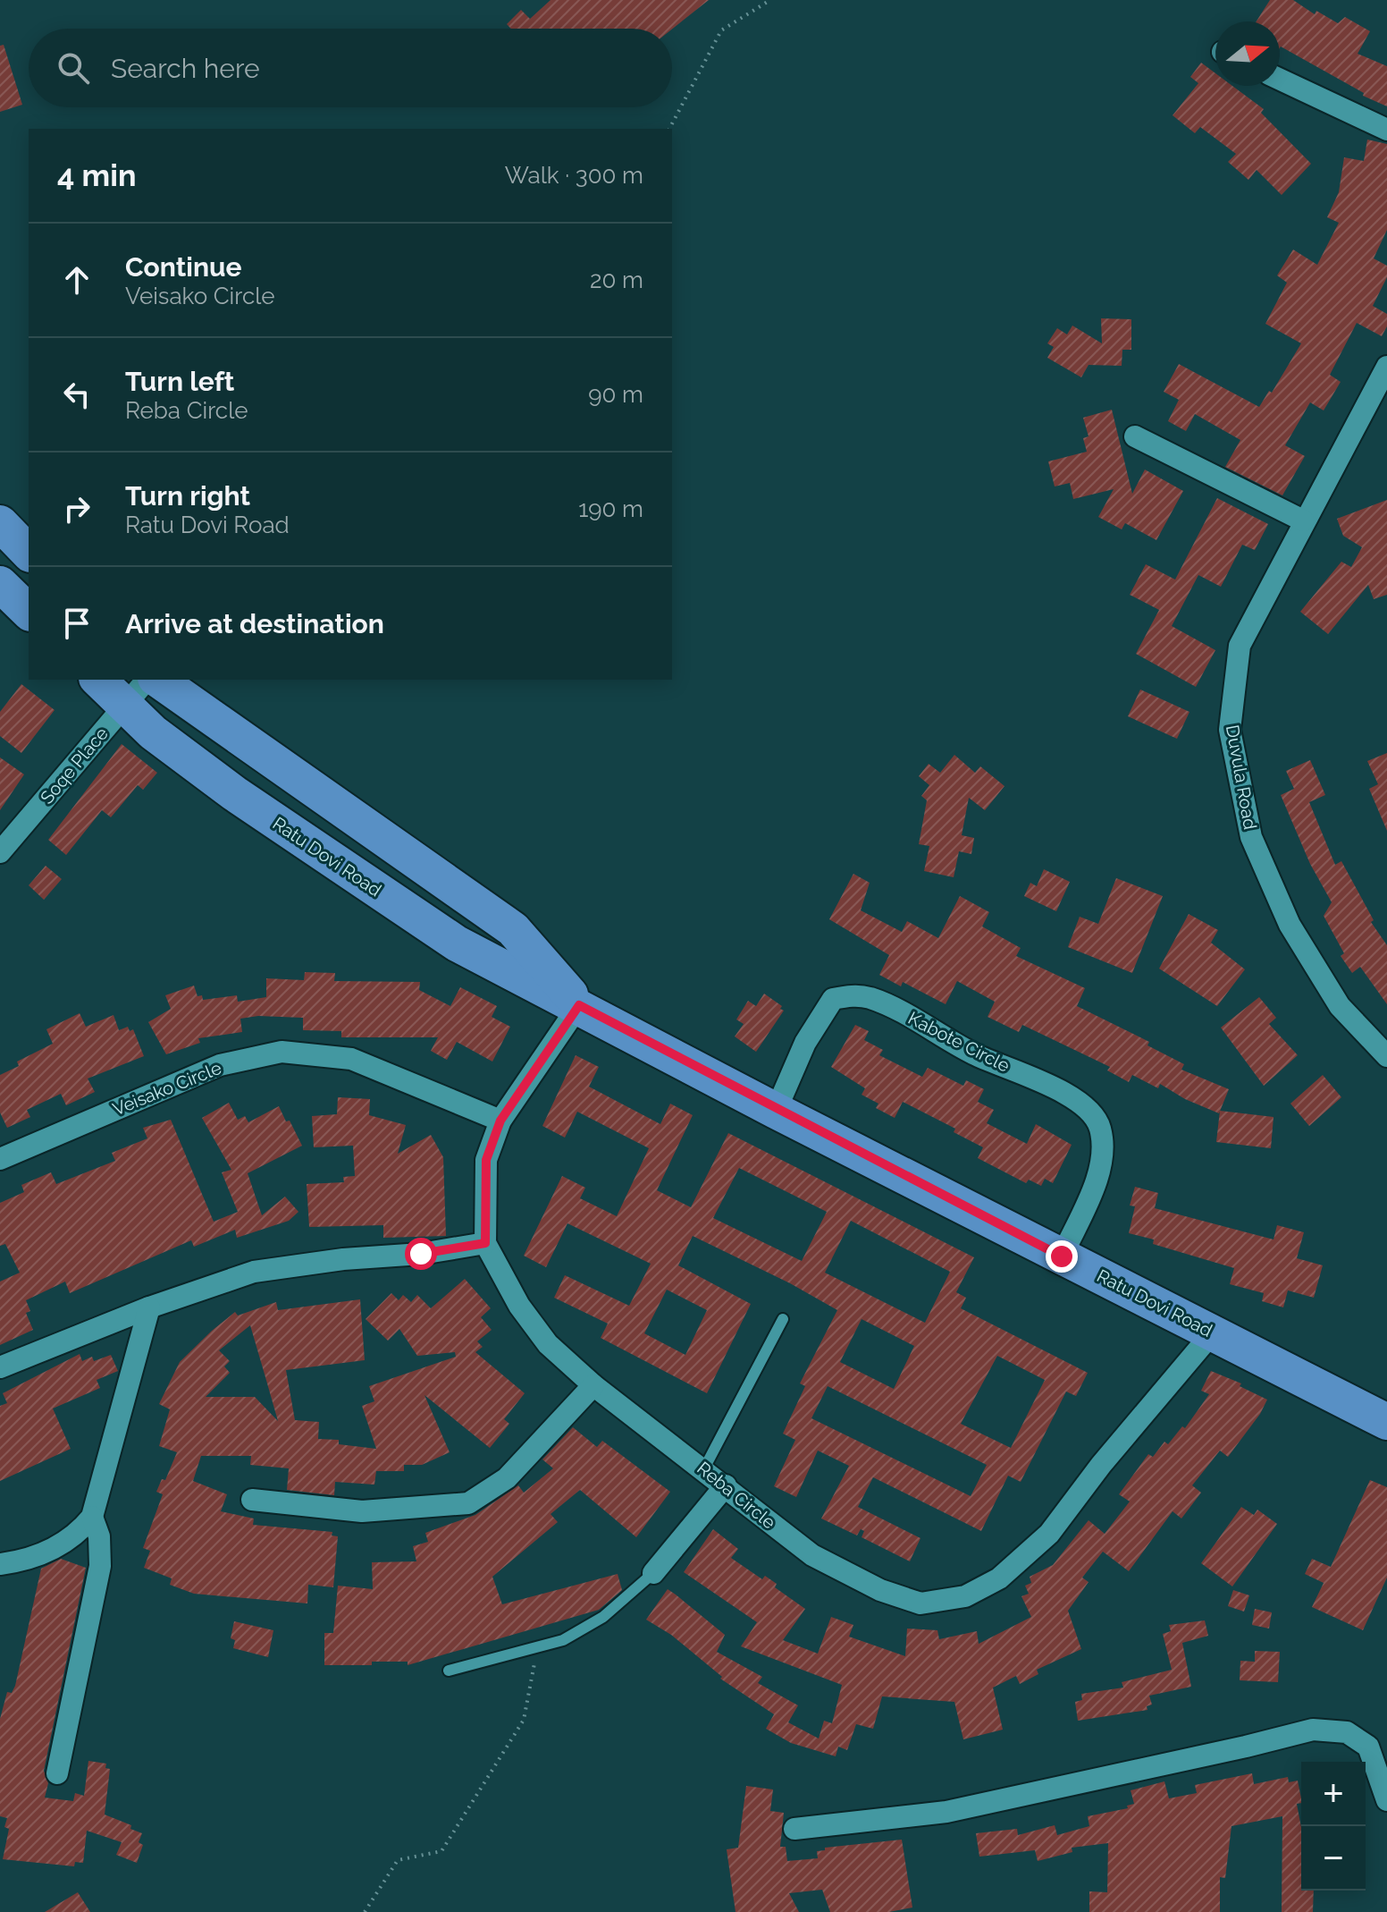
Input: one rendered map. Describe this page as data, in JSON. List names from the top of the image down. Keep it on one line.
{"streets":{"main road":["Ratu Dovi Road"],"street":["Soqe Place","Duvula Road","Kabote Circle","Veisako Circle","Reba Circle"]},"crossings":[["Soqe Place","Ratu Dovi Road"],["Ratu Dovi Road","Kabote Circle"],["Ratu Dovi Road","Reba Circle"],["Veisako Circle","Reba Circle"]],"north":"right","page":{"search":"Search here","heading":["4 min","Walk · 300 m"],"list":[["Continue","Veisako Circle","20 m"],["Turn left","Reba Circle","90 m"],["Turn right","Ratu Dovi Road","190 m"],"Arrive at destination"],"map_buttons":["+","−"]}}
